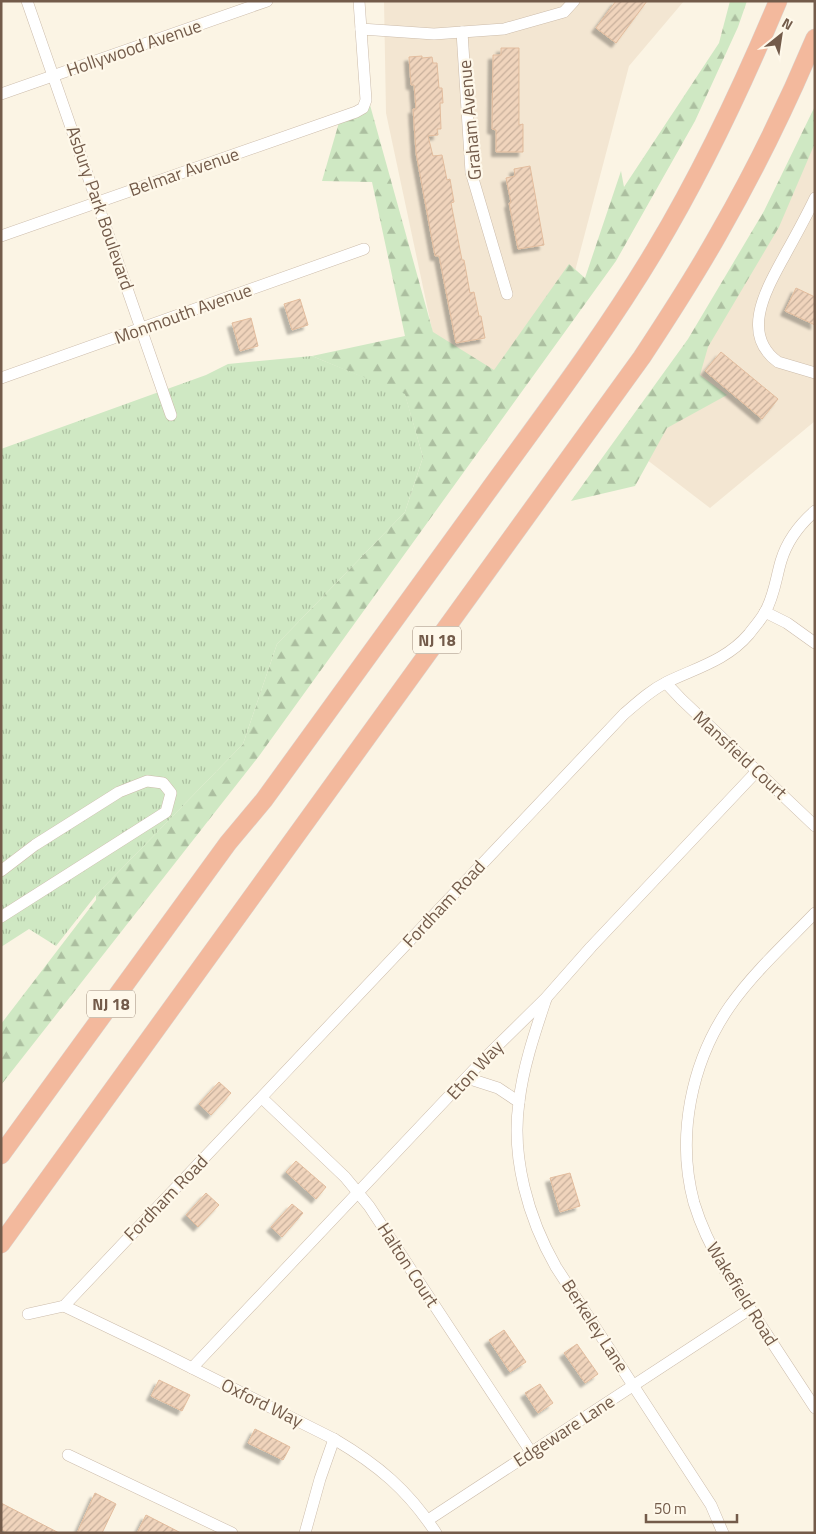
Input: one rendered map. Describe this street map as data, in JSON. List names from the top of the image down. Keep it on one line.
{"streets":{"highway":["NJ 18"],"street":["Hollywood Avenue","Graham Avenue","Belmar Avenue","Asbury Park Boulevard","Monmouth Avenue","Mansfield Court","Fordham Road","Eton Way","Halton Court","Wakefield Road","Berkeley Lane","Oxford Way","Edgeware Lane"]},"crossings":[["Hollywood Avenue","Asbury Park Boulevard"],["Belmar Avenue","Asbury Park Boulevard"],["Asbury Park Boulevard","Monmouth Avenue"],["Mansfield Court","Fordham Road"],["Mansfield Court","Eton Way"],["Fordham Road","Halton Court"],["Fordham Road","Oxford Way"],["Eton Way","Halton Court"],["Eton Way","Berkeley Lane"],["Eton Way","Oxford Way"],["Halton Court","Edgeware Lane"],["Wakefield Road","Edgeware Lane"],["Berkeley Lane","Edgeware Lane"],["Oxford Way","Edgeware Lane"]],"scale_bar":"50 m","north":"top right"}
